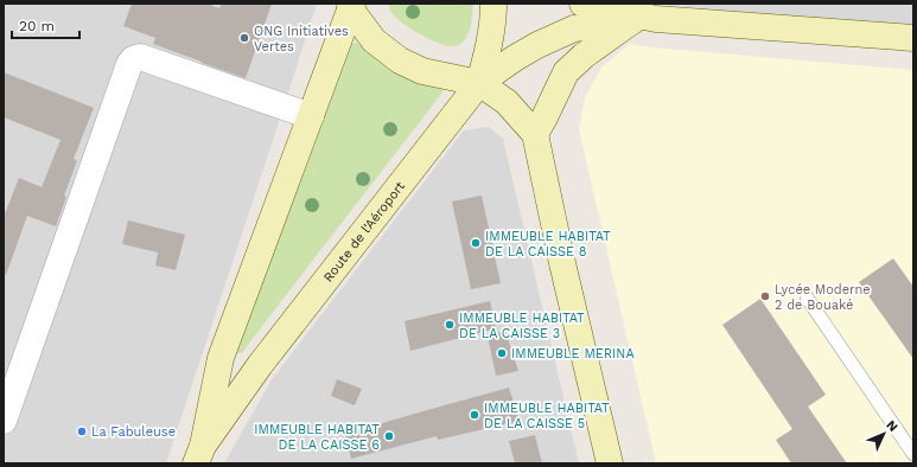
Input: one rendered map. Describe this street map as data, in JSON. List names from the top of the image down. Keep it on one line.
{"streets":{"main road":["Route de l'Aéroport"]},"places":["ONG Initiatives Vertes","IMMEUBLE HABITAT DE LA CAISSE 8","Lycée Moderne 2 de Bouaké","IMMEUBLE HABITAT DE LA CAISSE 3","IMMEUBLE MERINA","IMMEUBLE HABITAT DE LA CAISSE 5","La Fabuleuse","IMMEUBLE HABITAT DE LA CAISSE 6"],"scale_bar":"20 m","north":"top right"}
